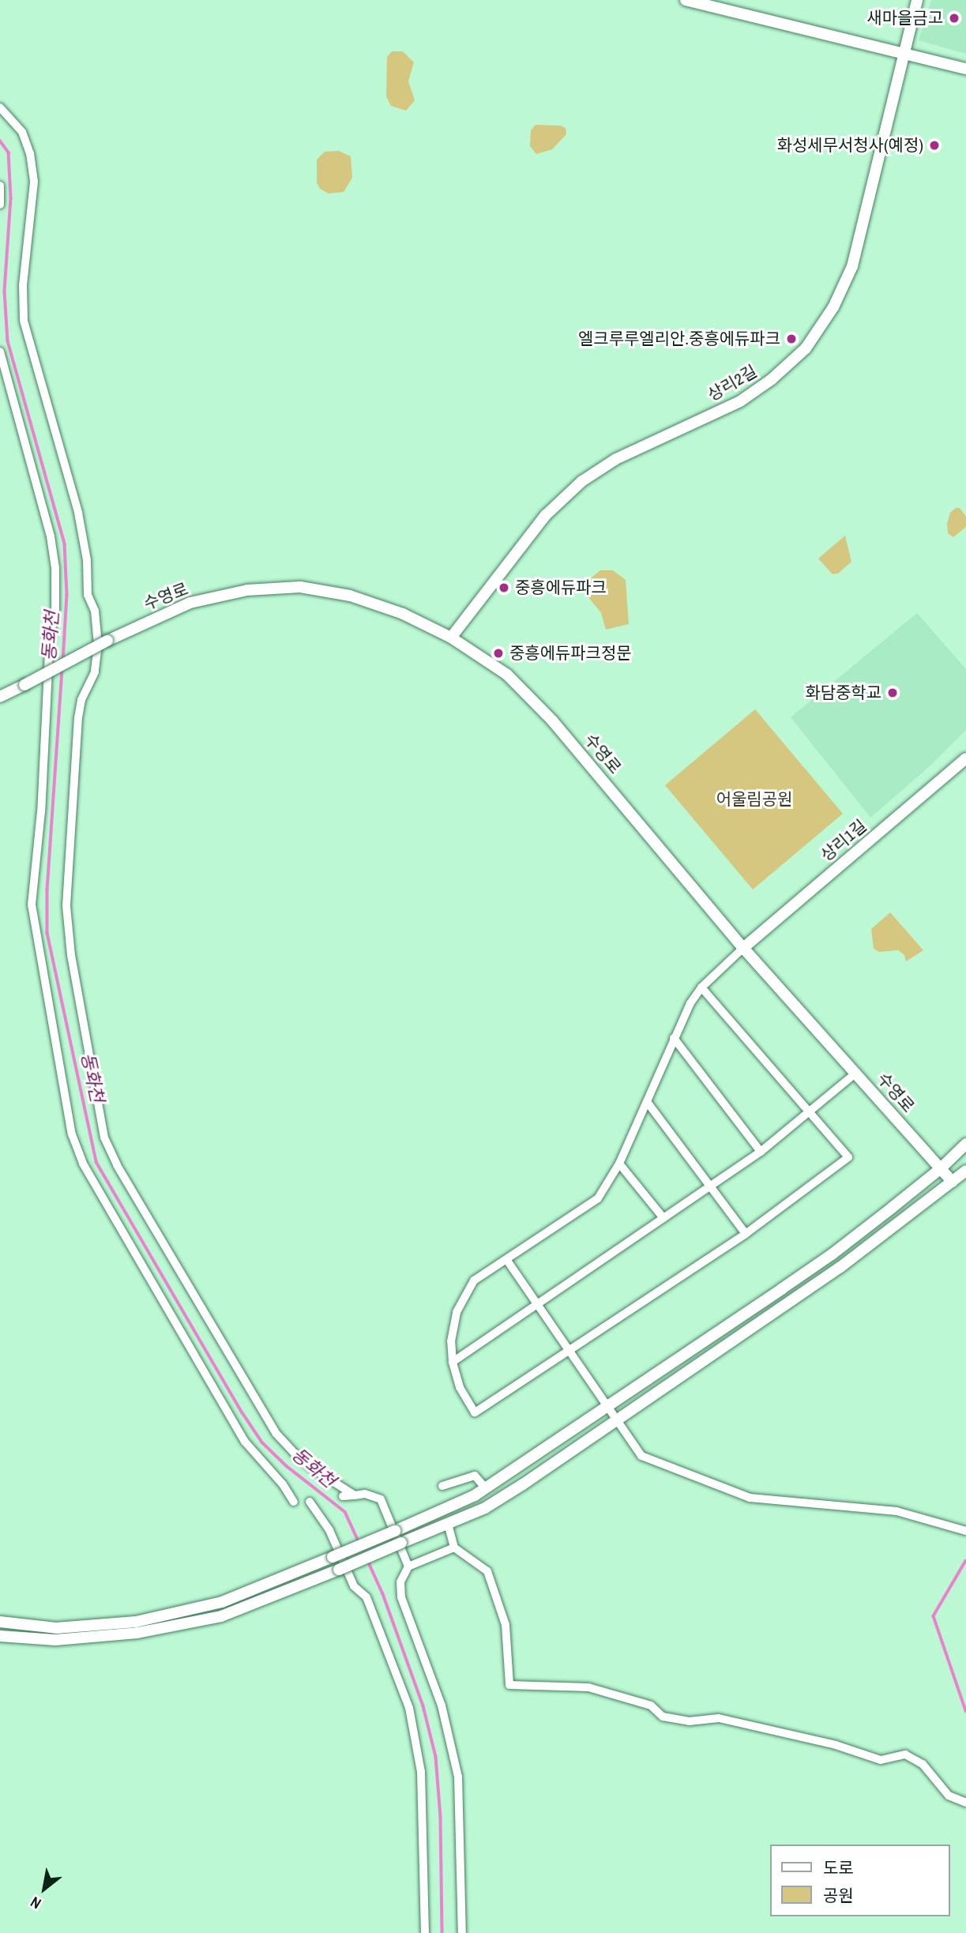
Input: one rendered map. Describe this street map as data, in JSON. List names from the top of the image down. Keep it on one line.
{"streets":{"street":["상리2길","수영로","상리1길"]},"crossings":[["상리2길","수영로"],["수영로","상리1길"]],"water":["동화천"],"parks":["어울림공원"],"places":["새마을금고","화성세무서청사(예정)","엘크루루엘리안.중흥에듀파크","중흥에듀파크","중흥에듀파크정문","화담중학교"],"legend":["도로","공원"],"north":"bottom left"}
